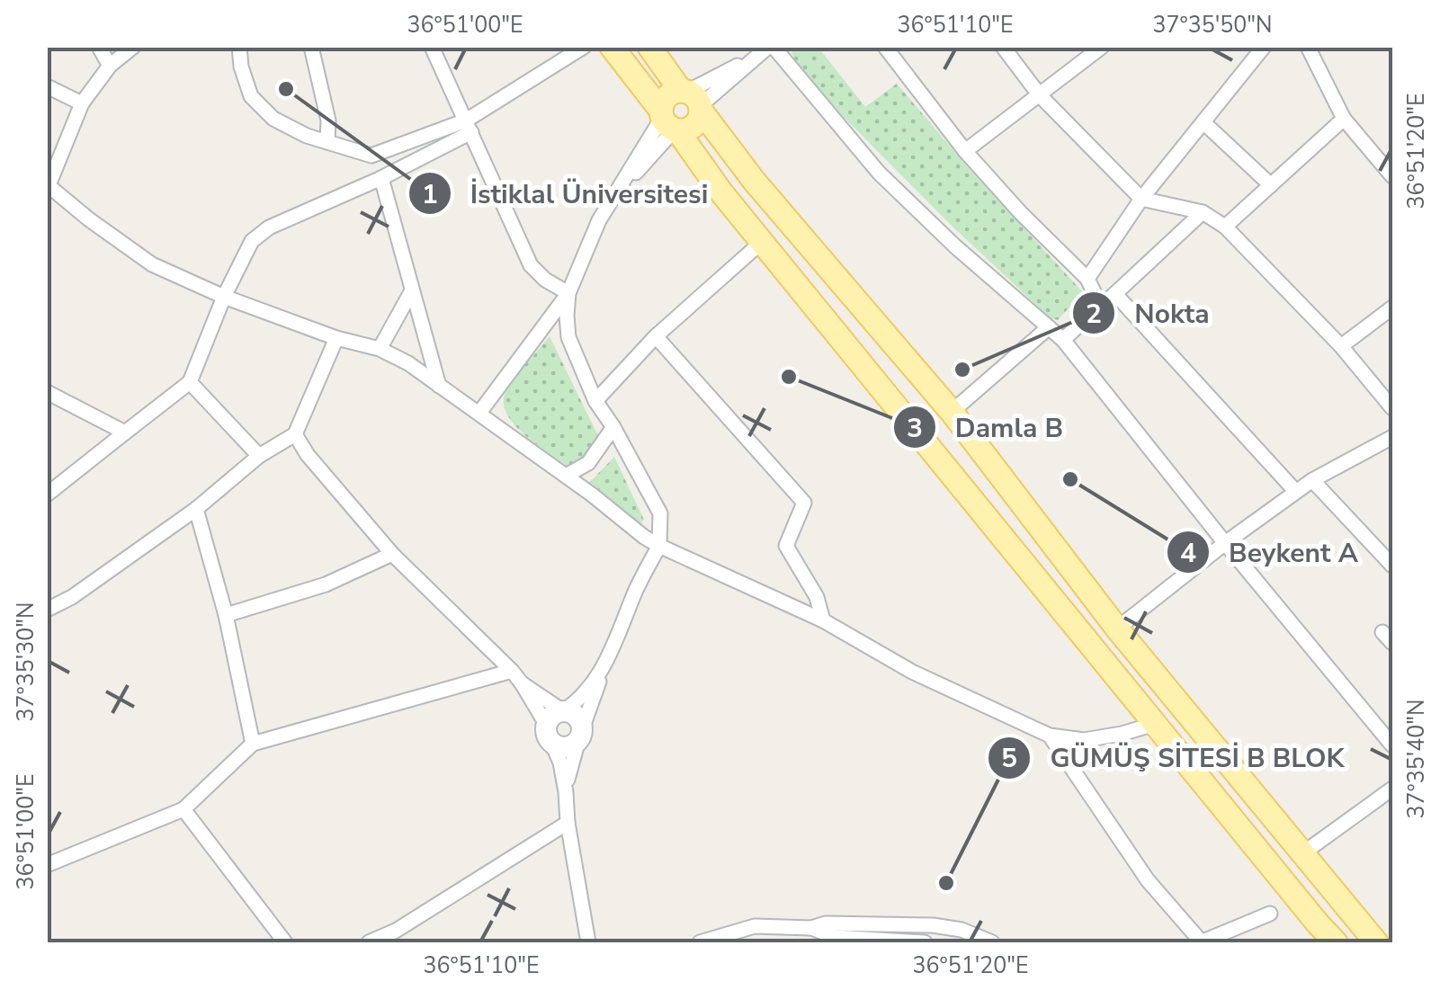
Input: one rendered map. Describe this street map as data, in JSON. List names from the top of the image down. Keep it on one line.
{"places":["İstiklal Üniversitesi","Nokta","Damla B","Beykent A","GÜMÜŞ SİTESİ B BLOK"],"coordinates":["36°51'00\"E","36°51'10\"E","37°35'50\"N","36°51'20\"E","37°35'30\"N","37°35'40\"N"]}
